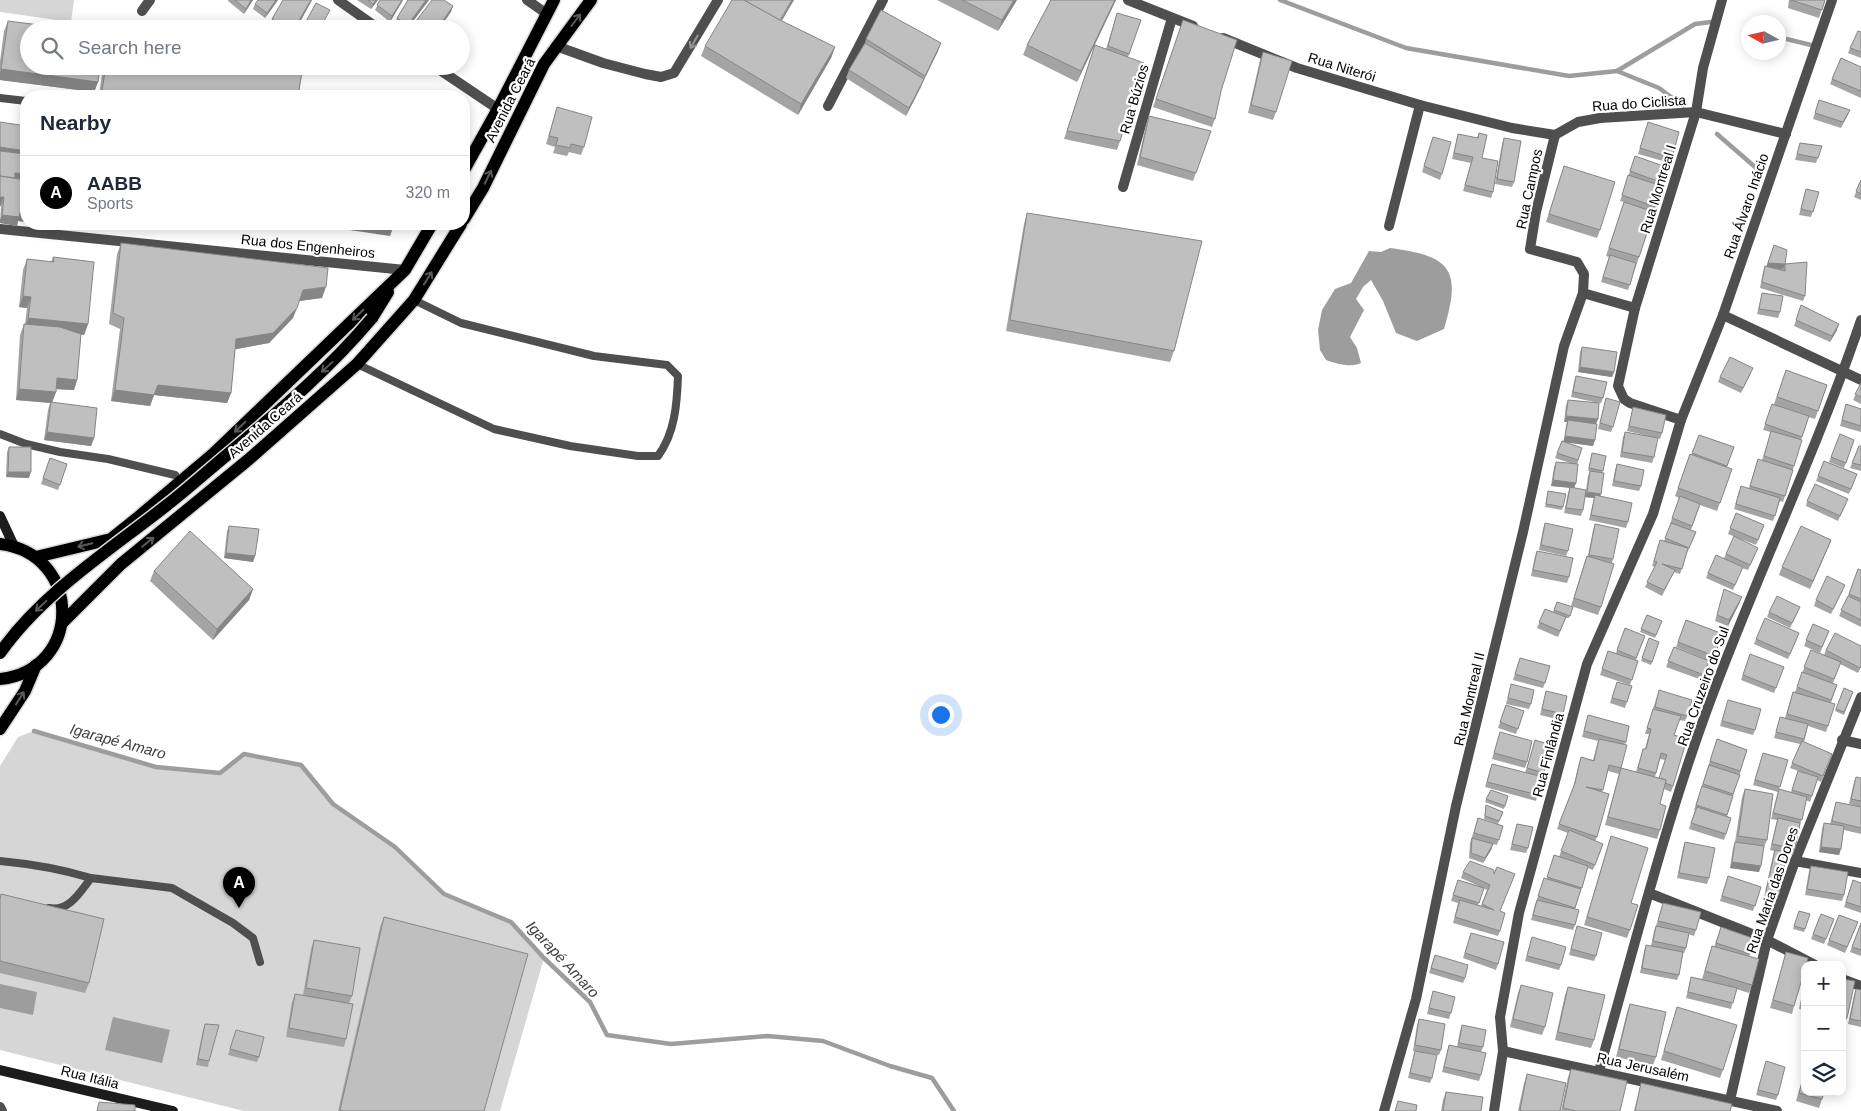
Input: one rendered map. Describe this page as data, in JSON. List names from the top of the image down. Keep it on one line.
{"streets":{"main road":["Avenida Ceará"],"street":["Rua Niterói","Rua Búzios","Rua do Ciclista","Rua Campos","Rua Montreal I","Rua Álvaro Inácio","Rua dos Engenheiros","Rua Cruzeiro do Sul","Rua Montreal II","Rua Finlândia","Rua Maria das Dores","Rua Jerusalém","Rua Itália"]},"crossings":[["Rua Niterói","Rua do Ciclista"],["Rua Niterói","Rua Campos"],["Avenida Ceará","Rua dos Engenheiros"],["Rua do Ciclista","Rua Campos"],["Rua do Ciclista","Rua Montreal I"],["Rua do Ciclista","Rua Álvaro Inácio"],["Rua Campos","Rua Montreal II"],["Rua Montreal I","Rua Álvaro Inácio"],["Rua Montreal I","Rua Finlândia"],["Rua Álvaro Inácio","Rua Finlândia"],["Rua Cruzeiro do Sul","Rua Jerusalém"],["Rua Finlândia","Rua Jerusalém"],["Rua Maria das Dores","Rua Jerusalém"]],"water":["Igarapé Amaro"],"north":"left","page":{"search":"Search here","heading":"Nearby","list":[{"mark":"A","name":"AABB","note":"Sports","value":"320 m"}],"pins":"A","map_buttons":["+","−"]}}
